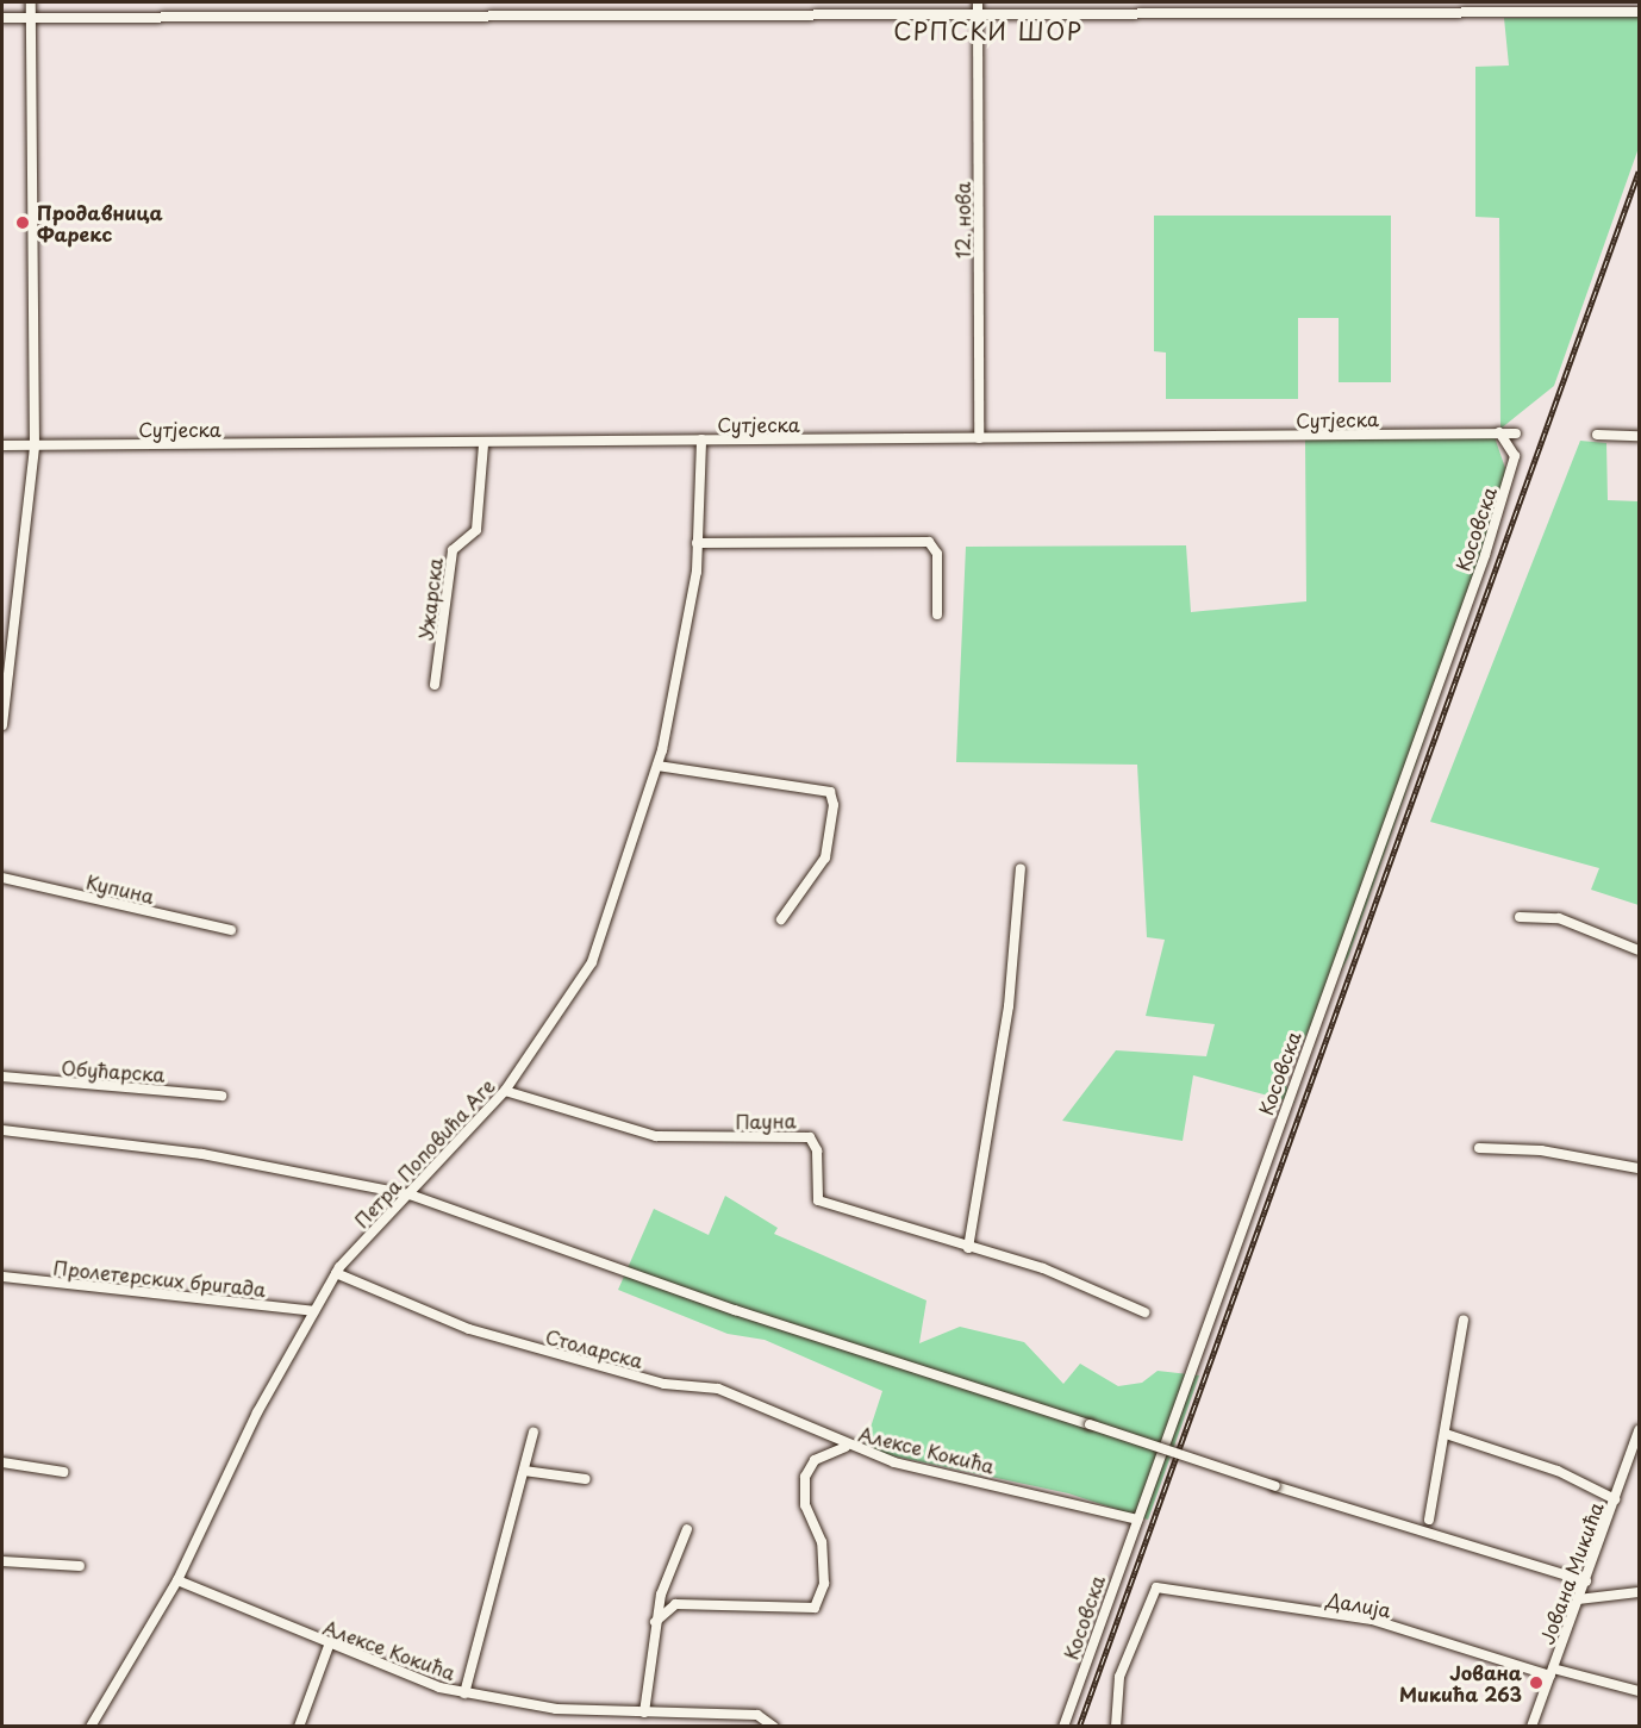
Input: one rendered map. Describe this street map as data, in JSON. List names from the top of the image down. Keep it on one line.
{"streets":{"street":["12. нова","Сутјеска","Косовска","Ужарска","Купина","Обућарска","Пауна","Петра Поповића Аге","Пролетерских бригада","Столарска","Алексе Кокића","Јована Микића","Далија"]},"crossings":[["12. нова","Сутјеска"],["Сутјеска","Косовска"],["Сутјеска","Ужарска"],["Сутјеска","Петра Поповића Аге"],["Косовска","Алексе Кокића"],["Пауна","Петра Поповића Аге"],["Петра Поповића Аге","Пролетерских бригада"],["Петра Поповића Аге","Столарска"],["Петра Поповића Аге","Алексе Кокића"],["Столарска","Алексе Кокића"],["Јована Микића","Далија"]],"districts":["СРПСКИ ШОР"],"places":["Продавница Фарекс","Јована Микића 263"]}
